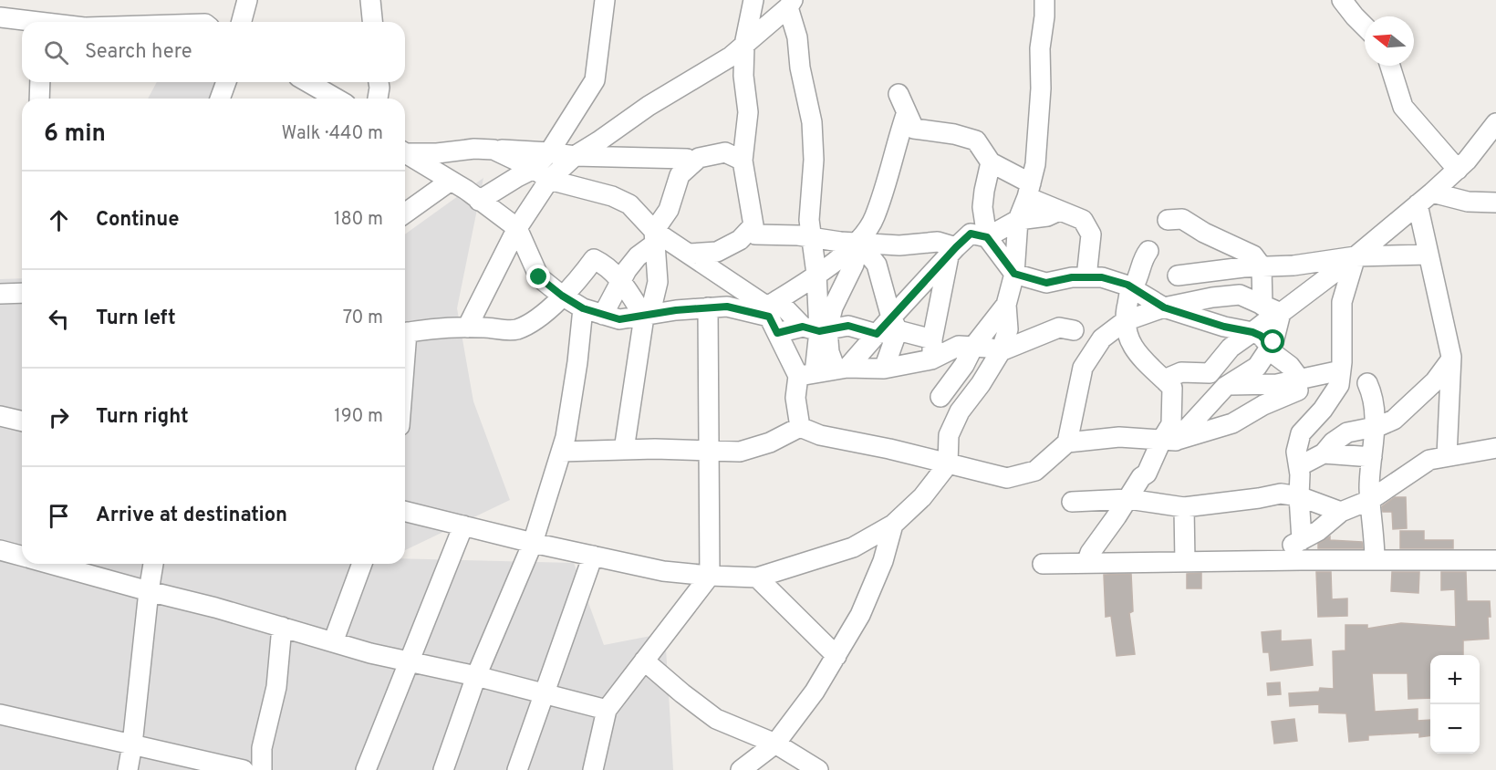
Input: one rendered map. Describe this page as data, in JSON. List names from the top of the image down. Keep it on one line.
{"north":"left","page":{"search":"Search here","heading":["6 min","Walk · 440 m"],"list":[["Continue","180 m"],["Turn left","70 m"],["Turn right","190 m"],"Arrive at destination"],"map_buttons":["+","−"]}}
